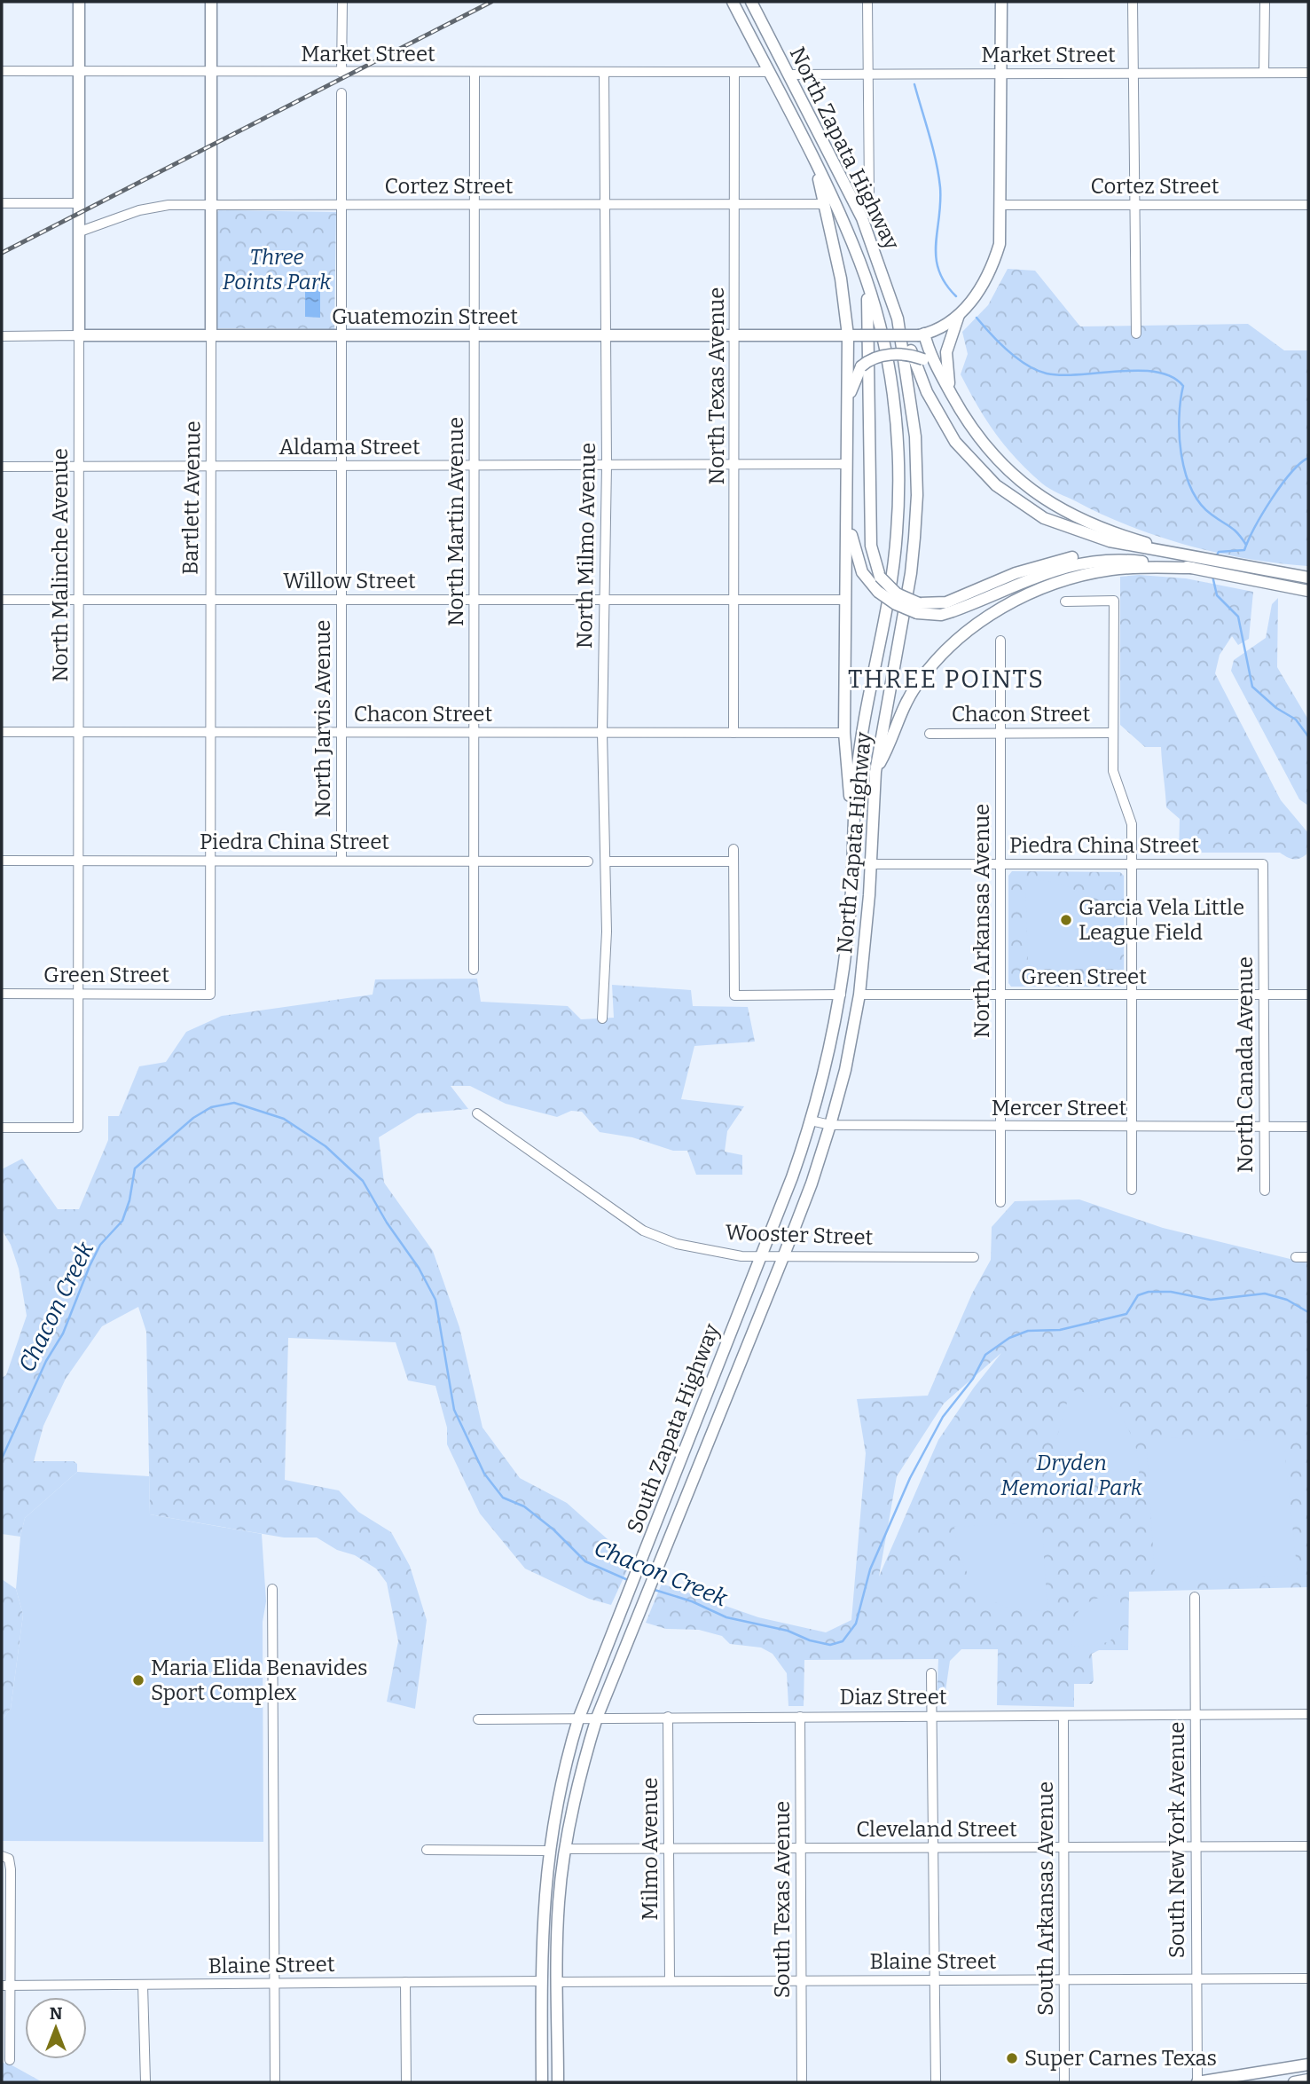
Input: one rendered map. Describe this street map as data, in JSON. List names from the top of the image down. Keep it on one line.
{"streets":{"main road":["North Zapata Highway","Guatemozin Street","Bartlett Avenue","North Malinche Avenue","South Zapata Highway"],"street":["Market Street","Cortez Street","North Texas Avenue","Aldama Street","North Martin Avenue","North Milmo Avenue","Willow Street","Chacon Street","North Jarvis Avenue","Piedra China Street","North Arkansas Avenue","Green Street","North Canada Avenue","Mercer Street","Wooster Street","Diaz Street","Cleveland Street","South New York Avenue","Milmo Avenue","South Arkansas Avenue","South Texas Avenue","Blaine Street"]},"crossings":[["Market Street","North Zapata Highway"],["Market Street","North Texas Avenue"],["Market Street","Bartlett Avenue"],["Market Street","North Martin Avenue"],["Market Street","North Milmo Avenue"],["Market Street","North Malinche Avenue"],["North Zapata Highway","Piedra China Street"],["North Zapata Highway","Green Street"],["North Zapata Highway","Mercer Street"],["North Zapata Highway","South Zapata Highway"],["Cortez Street","North Texas Avenue"],["Cortez Street","Bartlett Avenue"],["Cortez Street","North Martin Avenue"],["Cortez Street","North Milmo Avenue"],["Cortez Street","North Malinche Avenue"],["Cortez Street","North Jarvis Avenue"],["Guatemozin Street","North Texas Avenue"],["Guatemozin Street","Bartlett Avenue"],["Guatemozin Street","North Martin Avenue"],["Guatemozin Street","North Milmo Avenue"],["Guatemozin Street","North Malinche Avenue"],["Guatemozin Street","North Jarvis Avenue"],["North Texas Avenue","Aldama Street"],["North Texas Avenue","Willow Street"],["North Texas Avenue","Chacon Street"],["Aldama Street","Bartlett Avenue"],["Aldama Street","North Martin Avenue"],["Aldama Street","North Milmo Avenue"],["Aldama Street","North Malinche Avenue"],["Aldama Street","North Jarvis Avenue"],["Bartlett Avenue","Willow Street"],["Bartlett Avenue","Chacon Street"],["Bartlett Avenue","Piedra China Street"],["Bartlett Avenue","Green Street"],["North Martin Avenue","Willow Street"],["North Martin Avenue","Chacon Street"],["North Martin Avenue","Piedra China Street"],["North Milmo Avenue","Willow Street"],["North Milmo Avenue","Chacon Street"],["North Malinche Avenue","Willow Street"],["North Malinche Avenue","Chacon Street"],["North Malinche Avenue","Piedra China Street"],["North Malinche Avenue","Green Street"],["Willow Street","North Jarvis Avenue"],["Chacon Street","North Jarvis Avenue"],["Chacon Street","North Arkansas Avenue"],["North Jarvis Avenue","Piedra China Street"],["Piedra China Street","North Arkansas Avenue"],["Piedra China Street","North Canada Avenue"],["North Arkansas Avenue","Green Street"],["North Arkansas Avenue","Mercer Street"],["Green Street","North Canada Avenue"],["North Canada Avenue","Mercer Street"],["Mercer Street","South Zapata Highway"],["Wooster Street","South Zapata Highway"],["South Zapata Highway","Diaz Street"],["South Zapata Highway","Cleveland Street"],["South Zapata Highway","Blaine Street"],["Diaz Street","South New York Avenue"],["Diaz Street","Milmo Avenue"],["Diaz Street","South Arkansas Avenue"],["Diaz Street","South Texas Avenue"],["Cleveland Street","South New York Avenue"],["Cleveland Street","Milmo Avenue"],["Cleveland Street","South Arkansas Avenue"],["Cleveland Street","South Texas Avenue"],["South New York Avenue","Blaine Street"],["Milmo Avenue","Blaine Street"],["South Arkansas Avenue","Blaine Street"],["South Texas Avenue","Blaine Street"]],"districts":["THREE POINTS"],"water":["Chacon Creek"],"parks":["Three Points Park","Dryden Memorial Park"],"places":["Garcia Vela Little League Field","Maria Elida Benavides Sport Complex","Super Carnes Texas"],"north":"top"}
